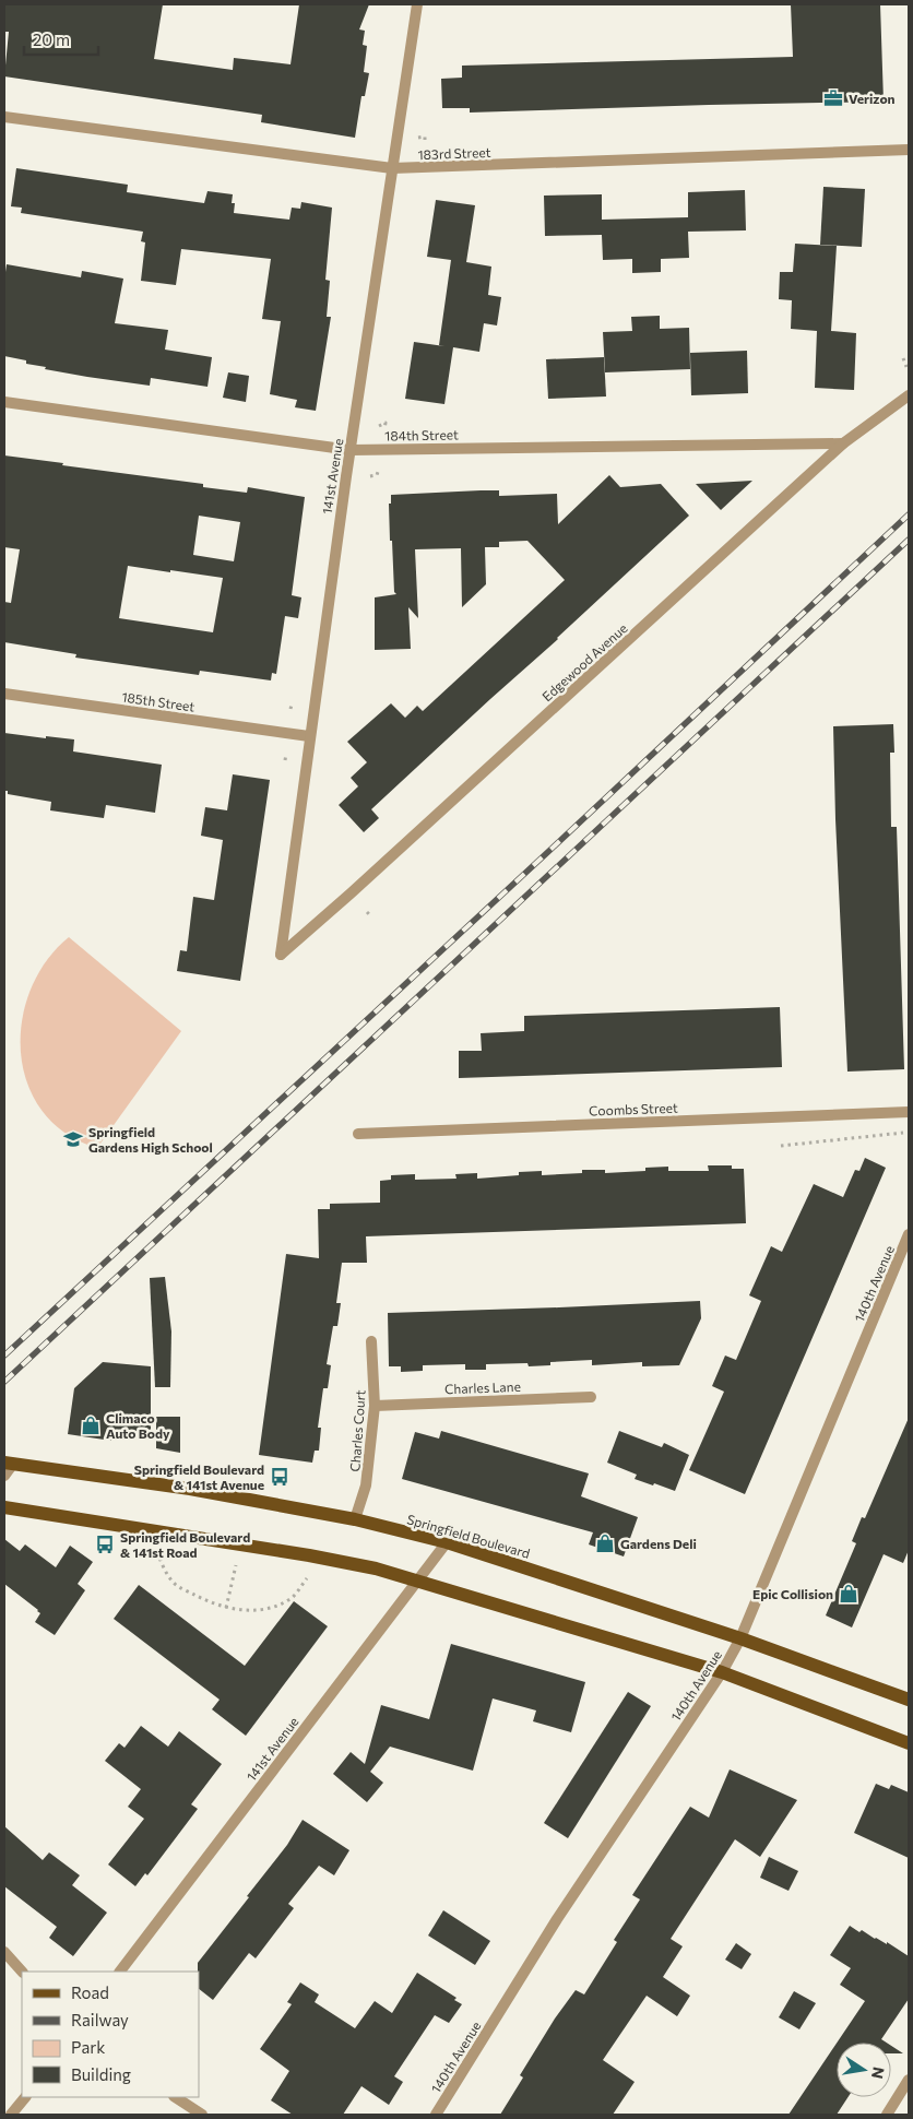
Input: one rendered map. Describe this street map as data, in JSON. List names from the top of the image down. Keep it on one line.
{"streets":{"main road":["Springfield Boulevard"],"street":["183rd Street","184th Street","141st Avenue","Edgewood Avenue","185th Street","Coombs Street","140th Avenue","Charles Lane","Charles Court"]},"crossings":[["183rd Street","141st Avenue"],["184th Street","141st Avenue"],["184th Street","Edgewood Avenue"],["141st Avenue","Edgewood Avenue"],["141st Avenue","185th Street"],["141st Avenue","Springfield Boulevard"],["140th Avenue","Springfield Boulevard"],["Charles Lane","Charles Court"],["Charles Court","Springfield Boulevard"]],"places":{"office":["Verizon"],"school or university":["Springfield Gardens High School"],"shop":["Climaco Auto Body","Gardens Deli","Epic Collision"],"bus stop":["Springfield Boulevard & 141st Avenue","Springfield Boulevard & 141st Road"]},"legend":["Road","Railway","Park","Building"],"scale_bar":"20 m","north":"right"}
